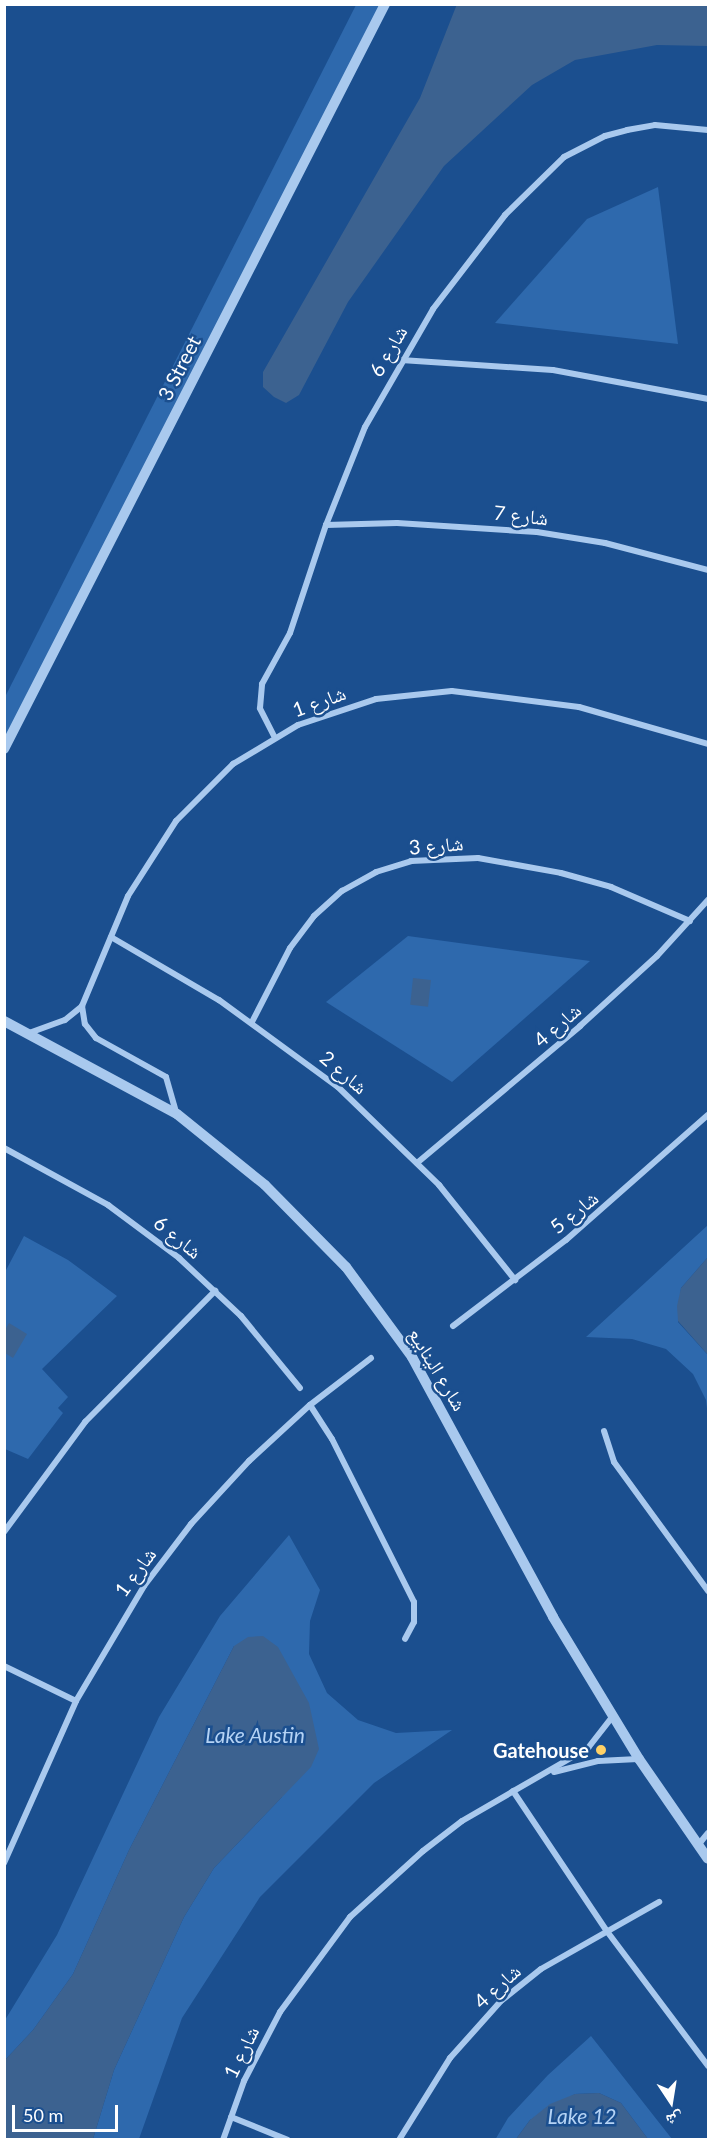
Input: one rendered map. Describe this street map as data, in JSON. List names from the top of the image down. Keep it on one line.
{"streets":{"street":["شارع 6","3 Street","شارع 7","شارع 1","شارع 3","شارع 4","شارع 2","شارع 5","شارع الينابيع"]},"crossings":[["شارع 6","شارع 7"],["شارع 6","شارع 1"],["شارع 1","شارع 2"],["شارع 1","شارع الينابيع"],["شارع 3","شارع 4"],["شارع 3","شارع 2"],["شارع 4","شارع 2"],["شارع 2","شارع 5"]],"water":["Lake Austin","Lake 12"],"places":["Gatehouse"],"scale_bar":"50 m","north":"bottom"}
